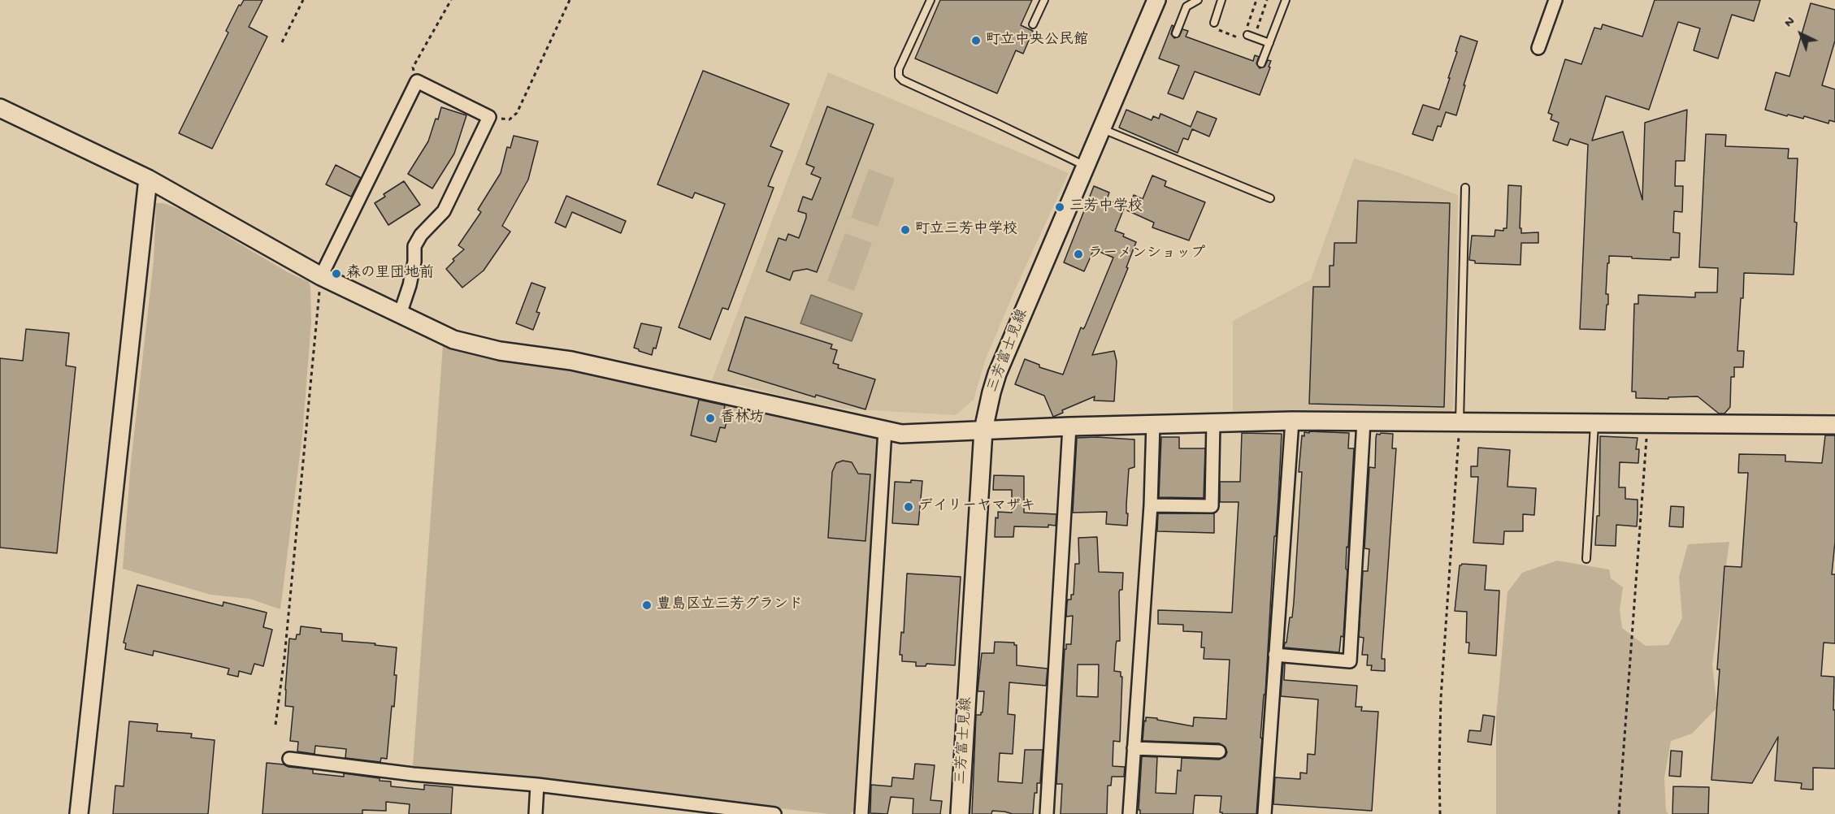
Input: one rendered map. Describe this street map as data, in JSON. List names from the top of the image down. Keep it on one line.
{"streets":{"street":["三芳富士見線"]},"places":["町立中央公民館","三芳中学校","町立三芳中学校","ラーメンショップ","森の里団地前","香林坊","デイリーヤマザキ","豊島区立三芳グランド"],"north":"top left"}
